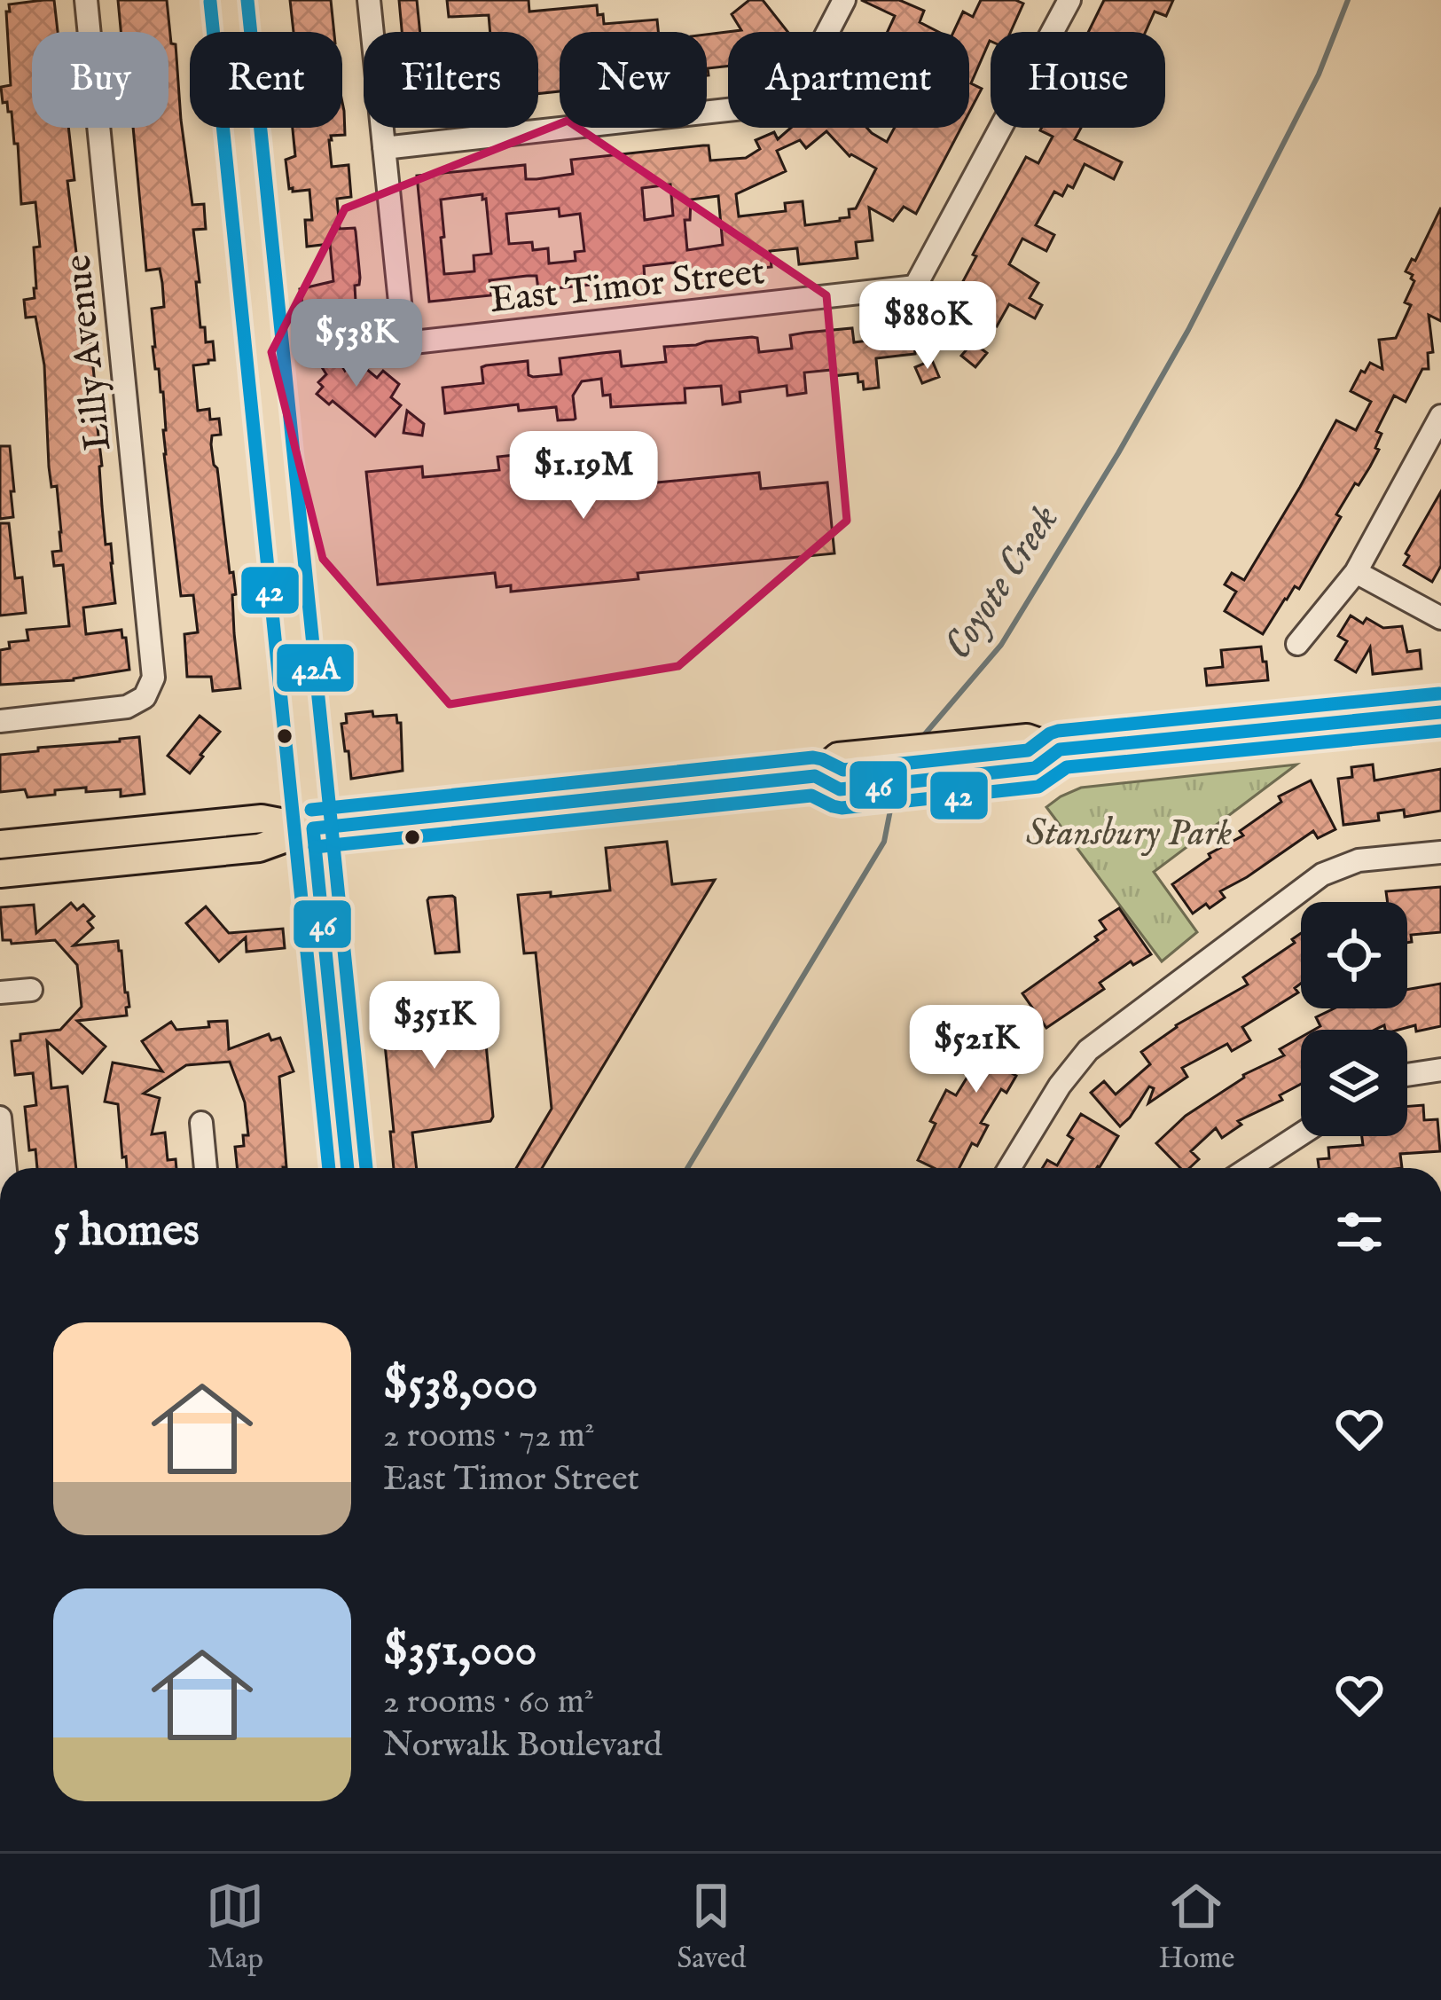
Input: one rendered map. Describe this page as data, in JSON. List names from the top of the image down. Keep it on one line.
{"streets":{"street":["East Timor Street","Lilly Avenue"]},"water":["Coyote Creek"],"parks":["Stansbury Park"],"lines":["transit line 42A","transit line 42","transit line 46"],"page":{"chip":["Buy","Rent","Filters","New","Apartment","House"],"price":["$880K","$538K","$1.19M","$351K","$521K"],"heading":"5 homes","list":[{"name":"$538,000","note":"2 rooms · 72 m² · East Timor Street"},{"name":"$351,000","note":"2 rooms · 60 m² · Norwalk Boulevard"}],"tabs":["Map","Saved","Home"]}}
